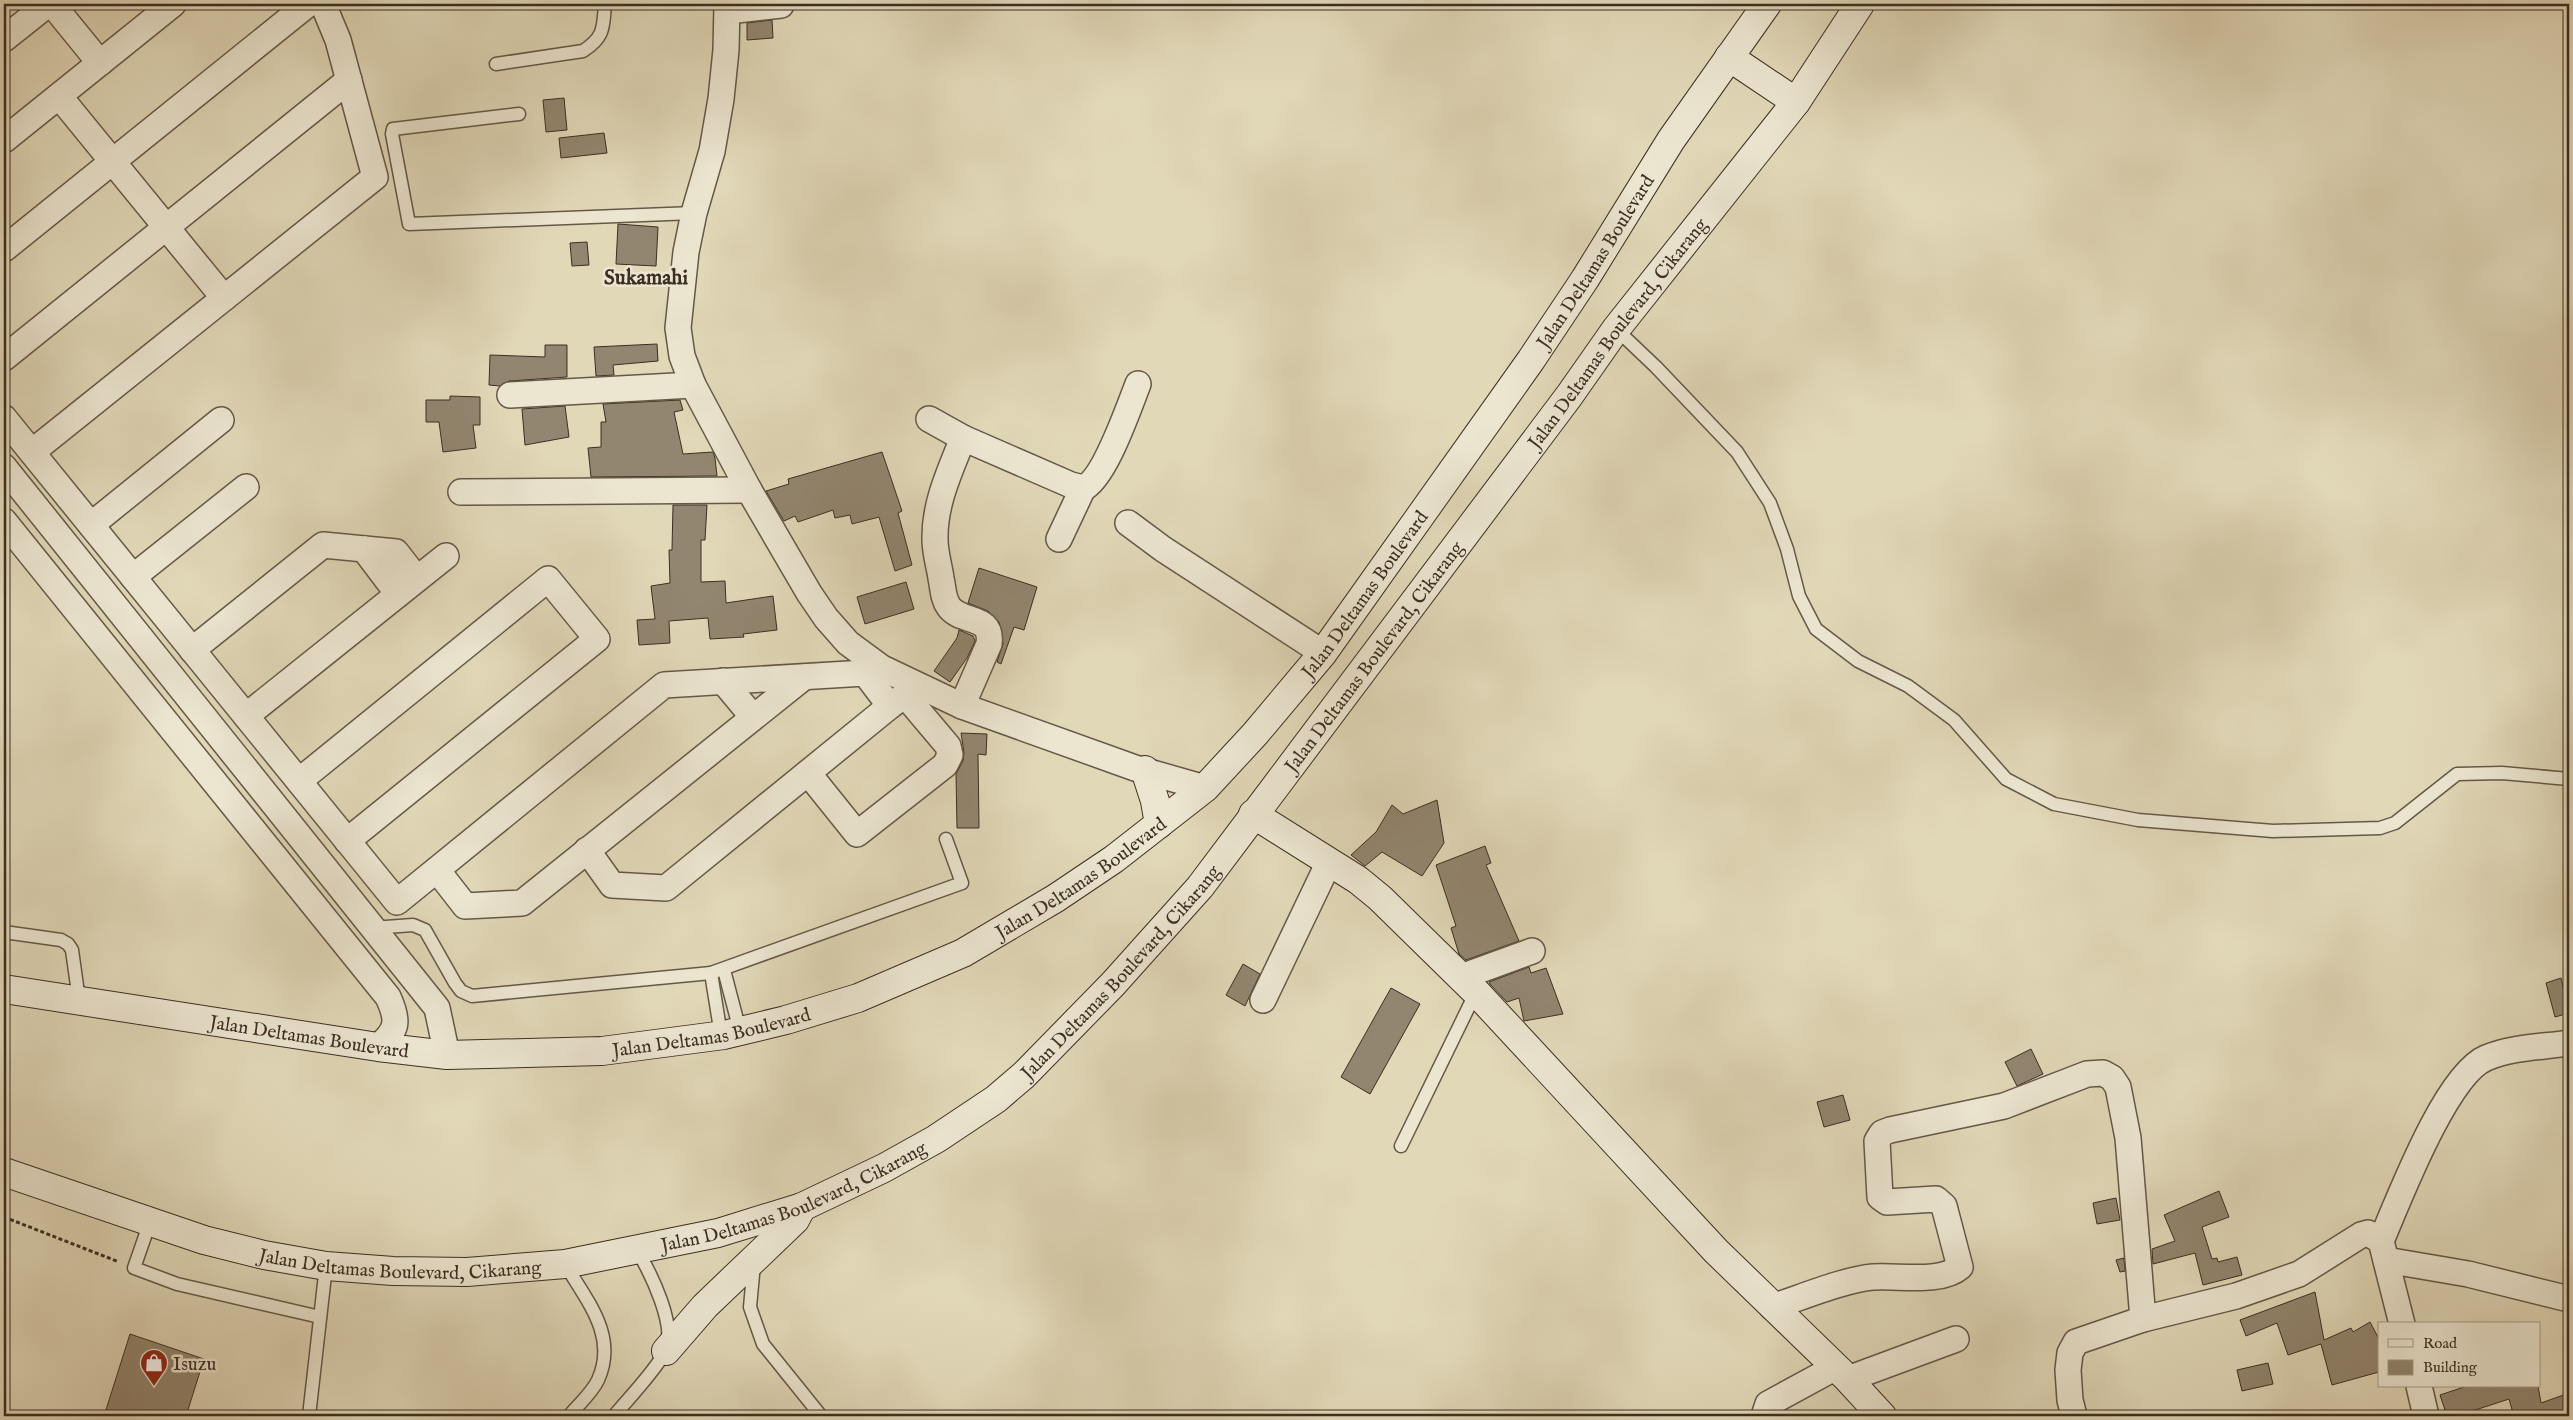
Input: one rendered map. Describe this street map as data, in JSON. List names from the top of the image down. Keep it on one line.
{"streets":{"street":["Jalan Deltamas Boulevard","Jalan Deltamas Boulevard, Cikarang"]},"districts":["Sukamahi"],"places":{"shop":["Isuzu"]},"legend":["Road","Building"]}
